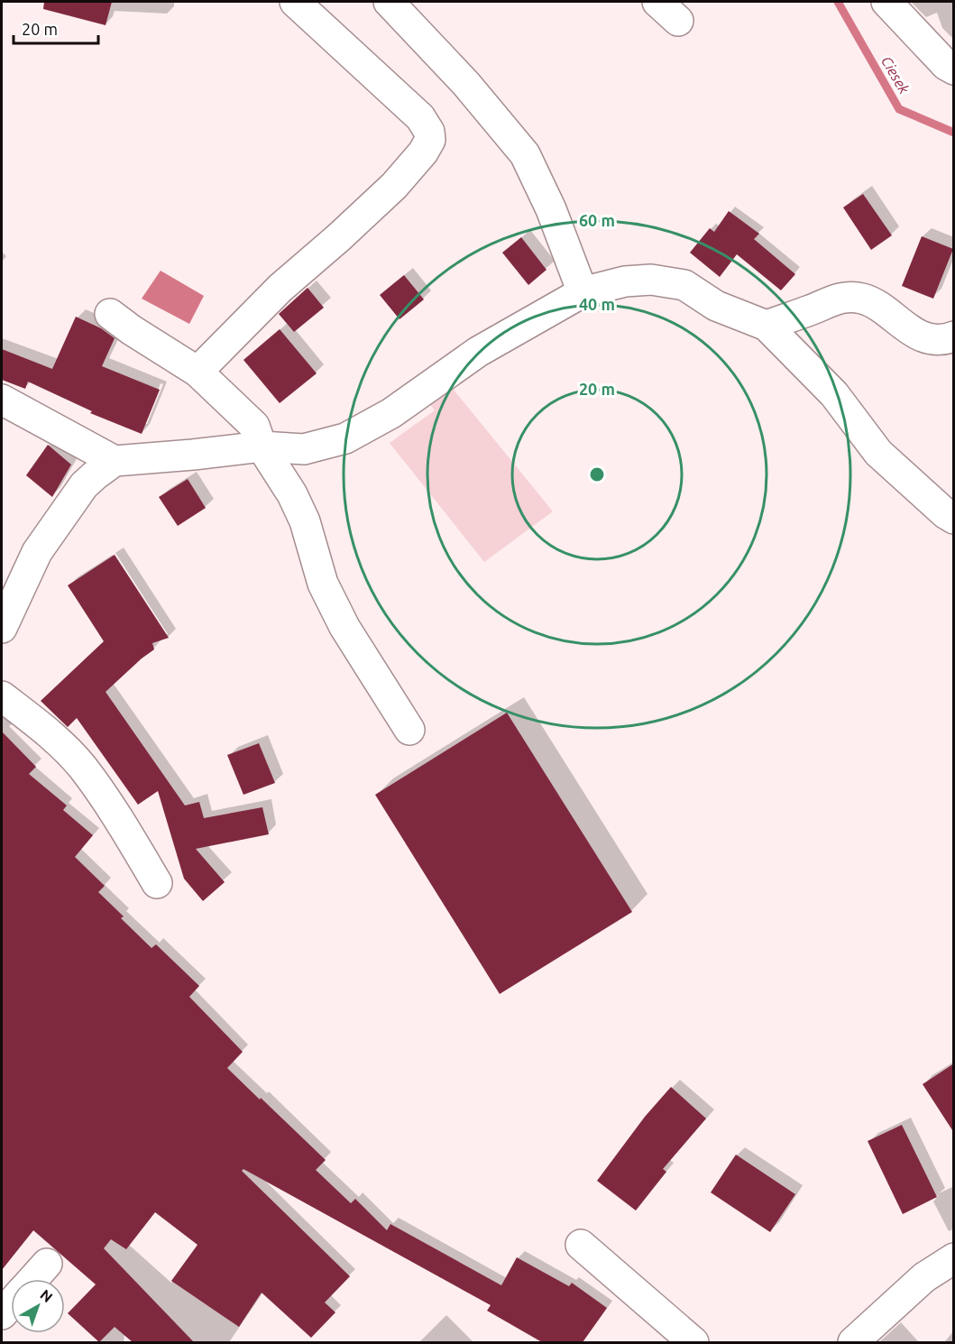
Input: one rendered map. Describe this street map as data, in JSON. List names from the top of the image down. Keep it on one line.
{"water":["Ciesek"],"scale_bar":"20 m","north":"top right","rings":["60 m","40 m","20 m"]}
